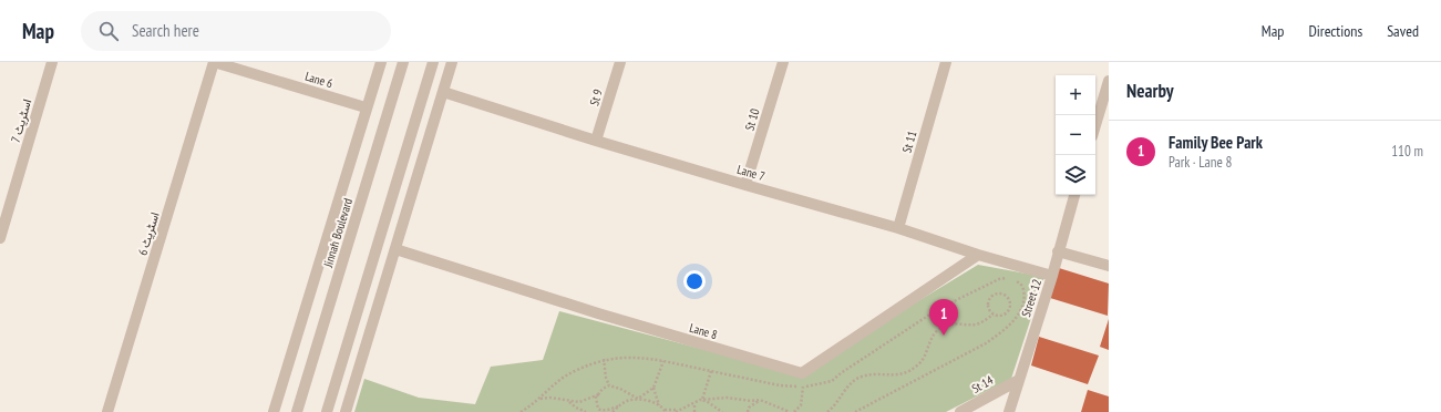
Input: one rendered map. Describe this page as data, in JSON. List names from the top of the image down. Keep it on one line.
{"streets":{"street":["Lane 6","St 9","St 10","اسٹریٹ 7","St 11","Lane 7","Jinnah Boulevard","اسٹریٹ 6","Street 12","Lane 8","St 14"]},"crossings":[["Lane 6","اسٹریٹ 6"],["St 9","Lane 7"],["St 10","Lane 7"],["St 11","Lane 7"],["Lane 7","Street 12"],["Lane 7","Lane 8"],["Street 12","St 14"]],"page":{"header":"Map","search":"Search here","nav":["Map","Directions","Saved"],"heading":"Nearby","map_buttons":["+","−"],"list":[{"mark":"1","name":"Family Bee Park","note":"Park · Lane 8","value":"110 m"}],"pins":"1"}}
